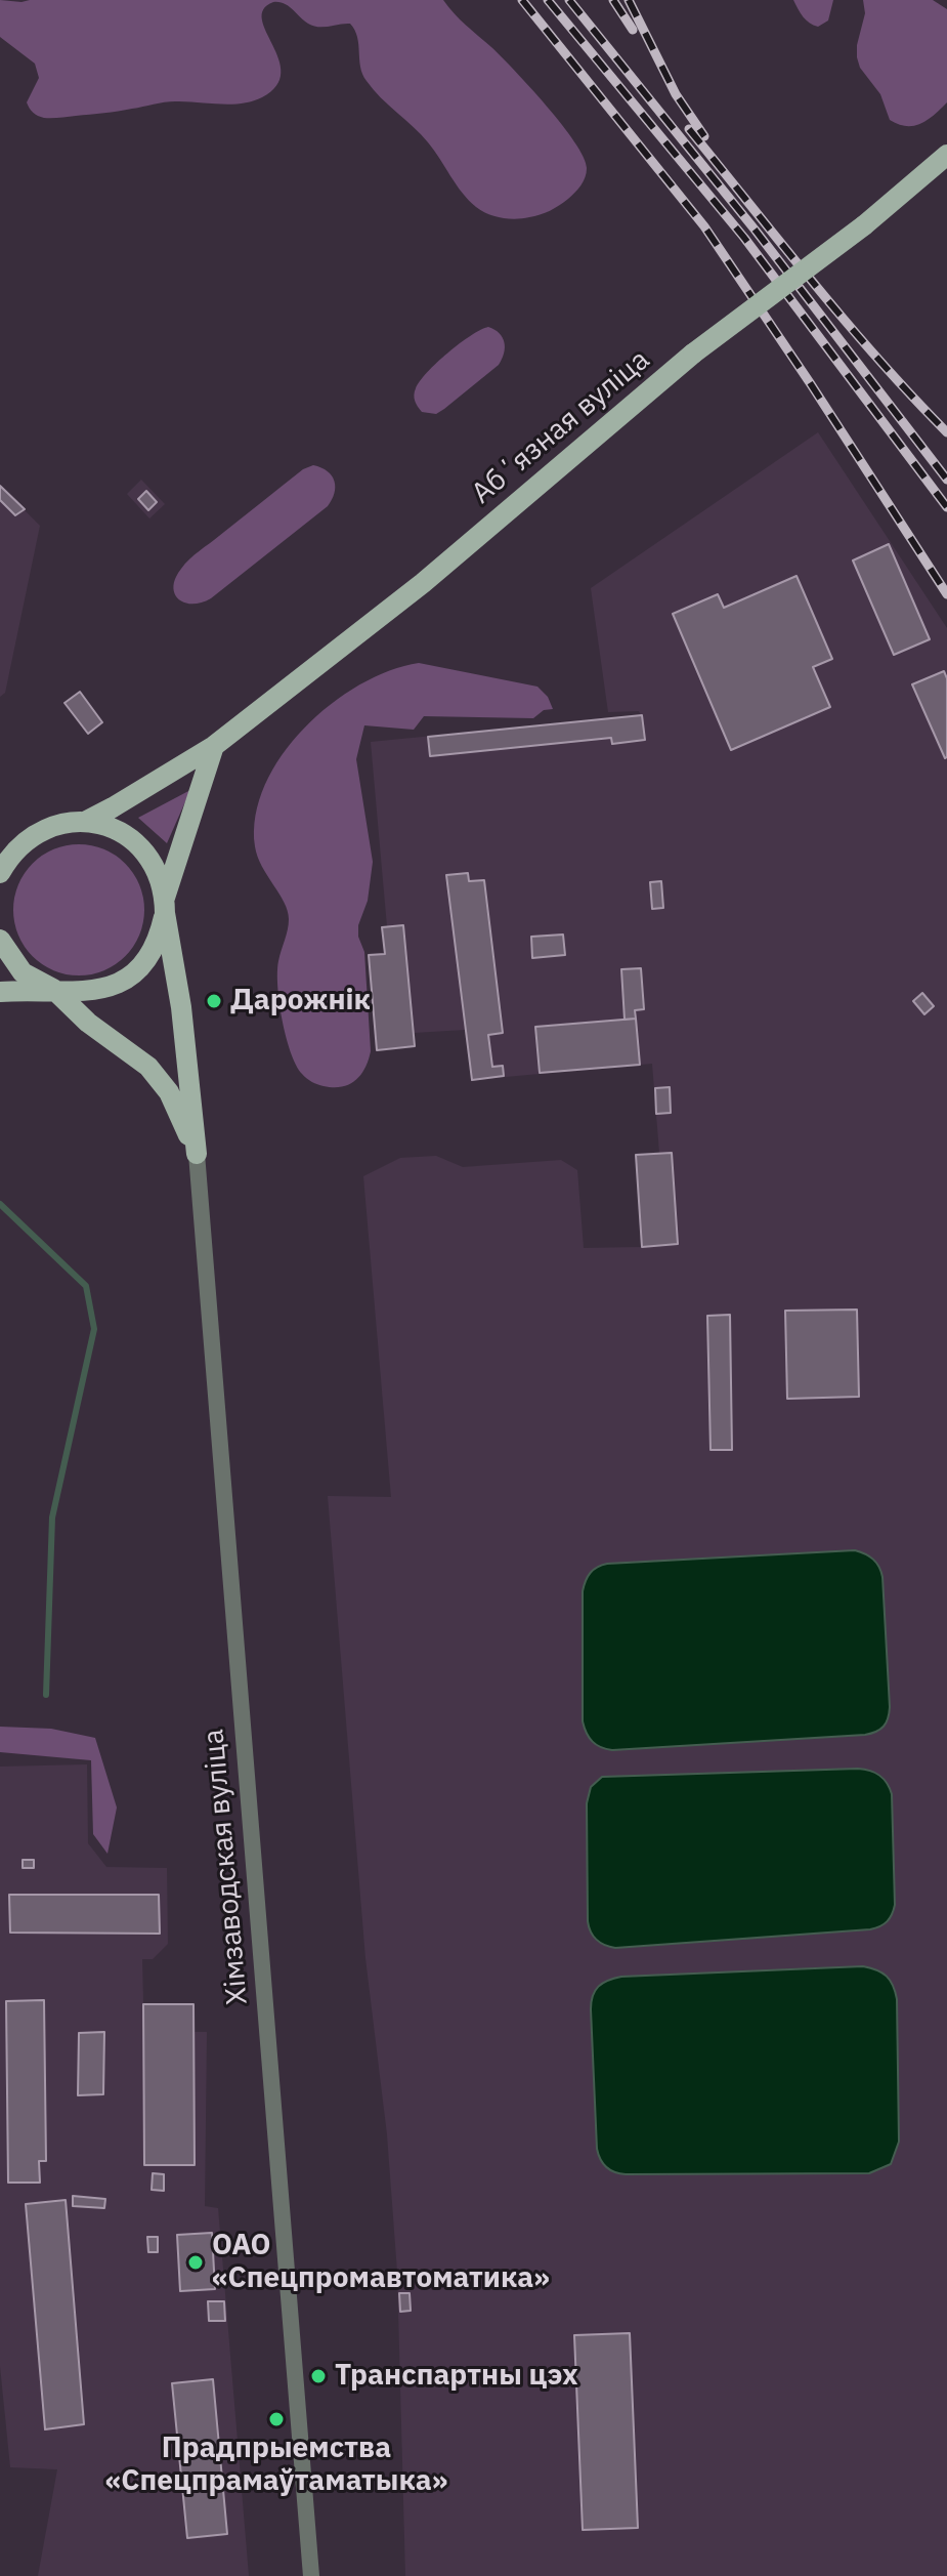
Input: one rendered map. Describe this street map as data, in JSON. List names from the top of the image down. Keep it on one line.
{"streets":{"main road":["Абʼязная вуліца"],"street":["Хімзаводская вуліца"]},"places":["Дарожнік","ОАО «Спецпромавтоматика»","Транспартны цэх","Прадпрыемства «Спецпрамаўтаматыка»"]}
